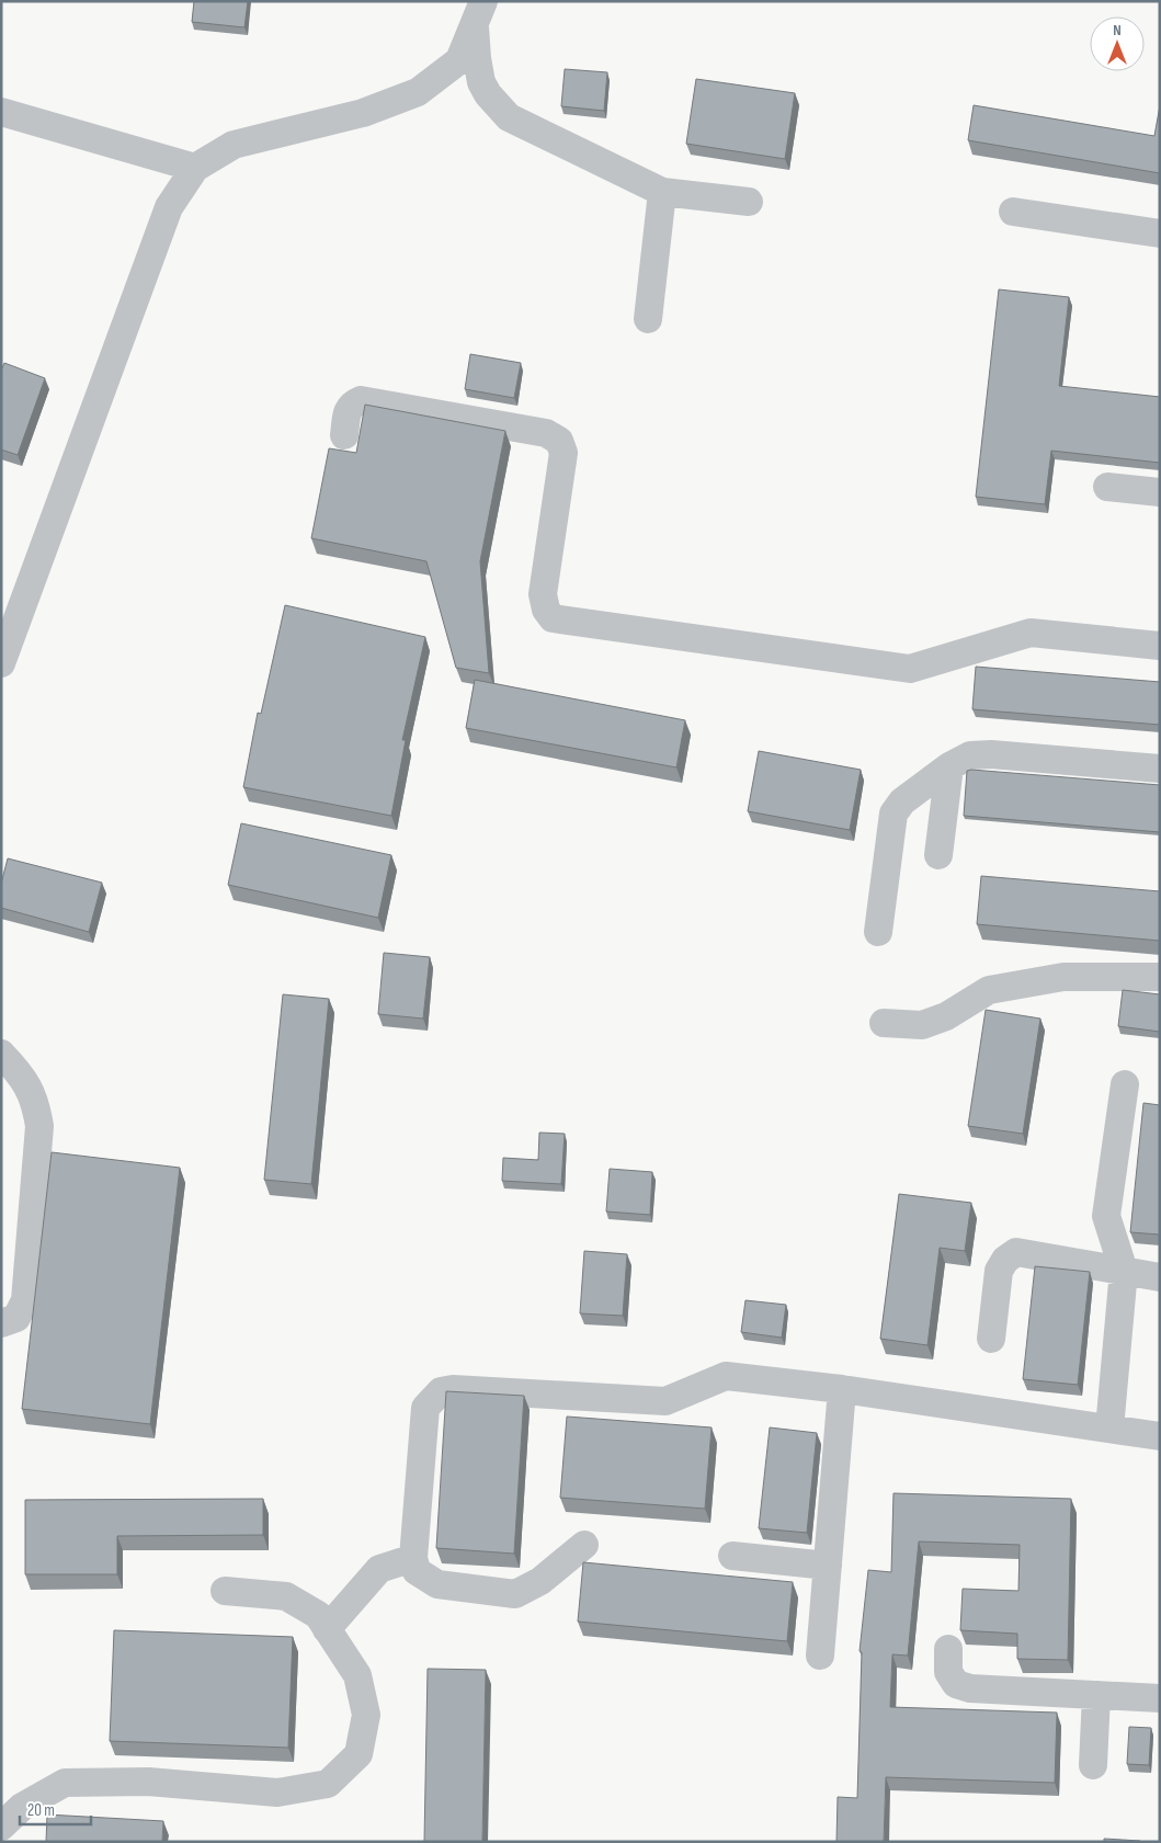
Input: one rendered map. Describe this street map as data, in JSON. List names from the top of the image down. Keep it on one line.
{"scale_bar":"20 m","north":"top"}
